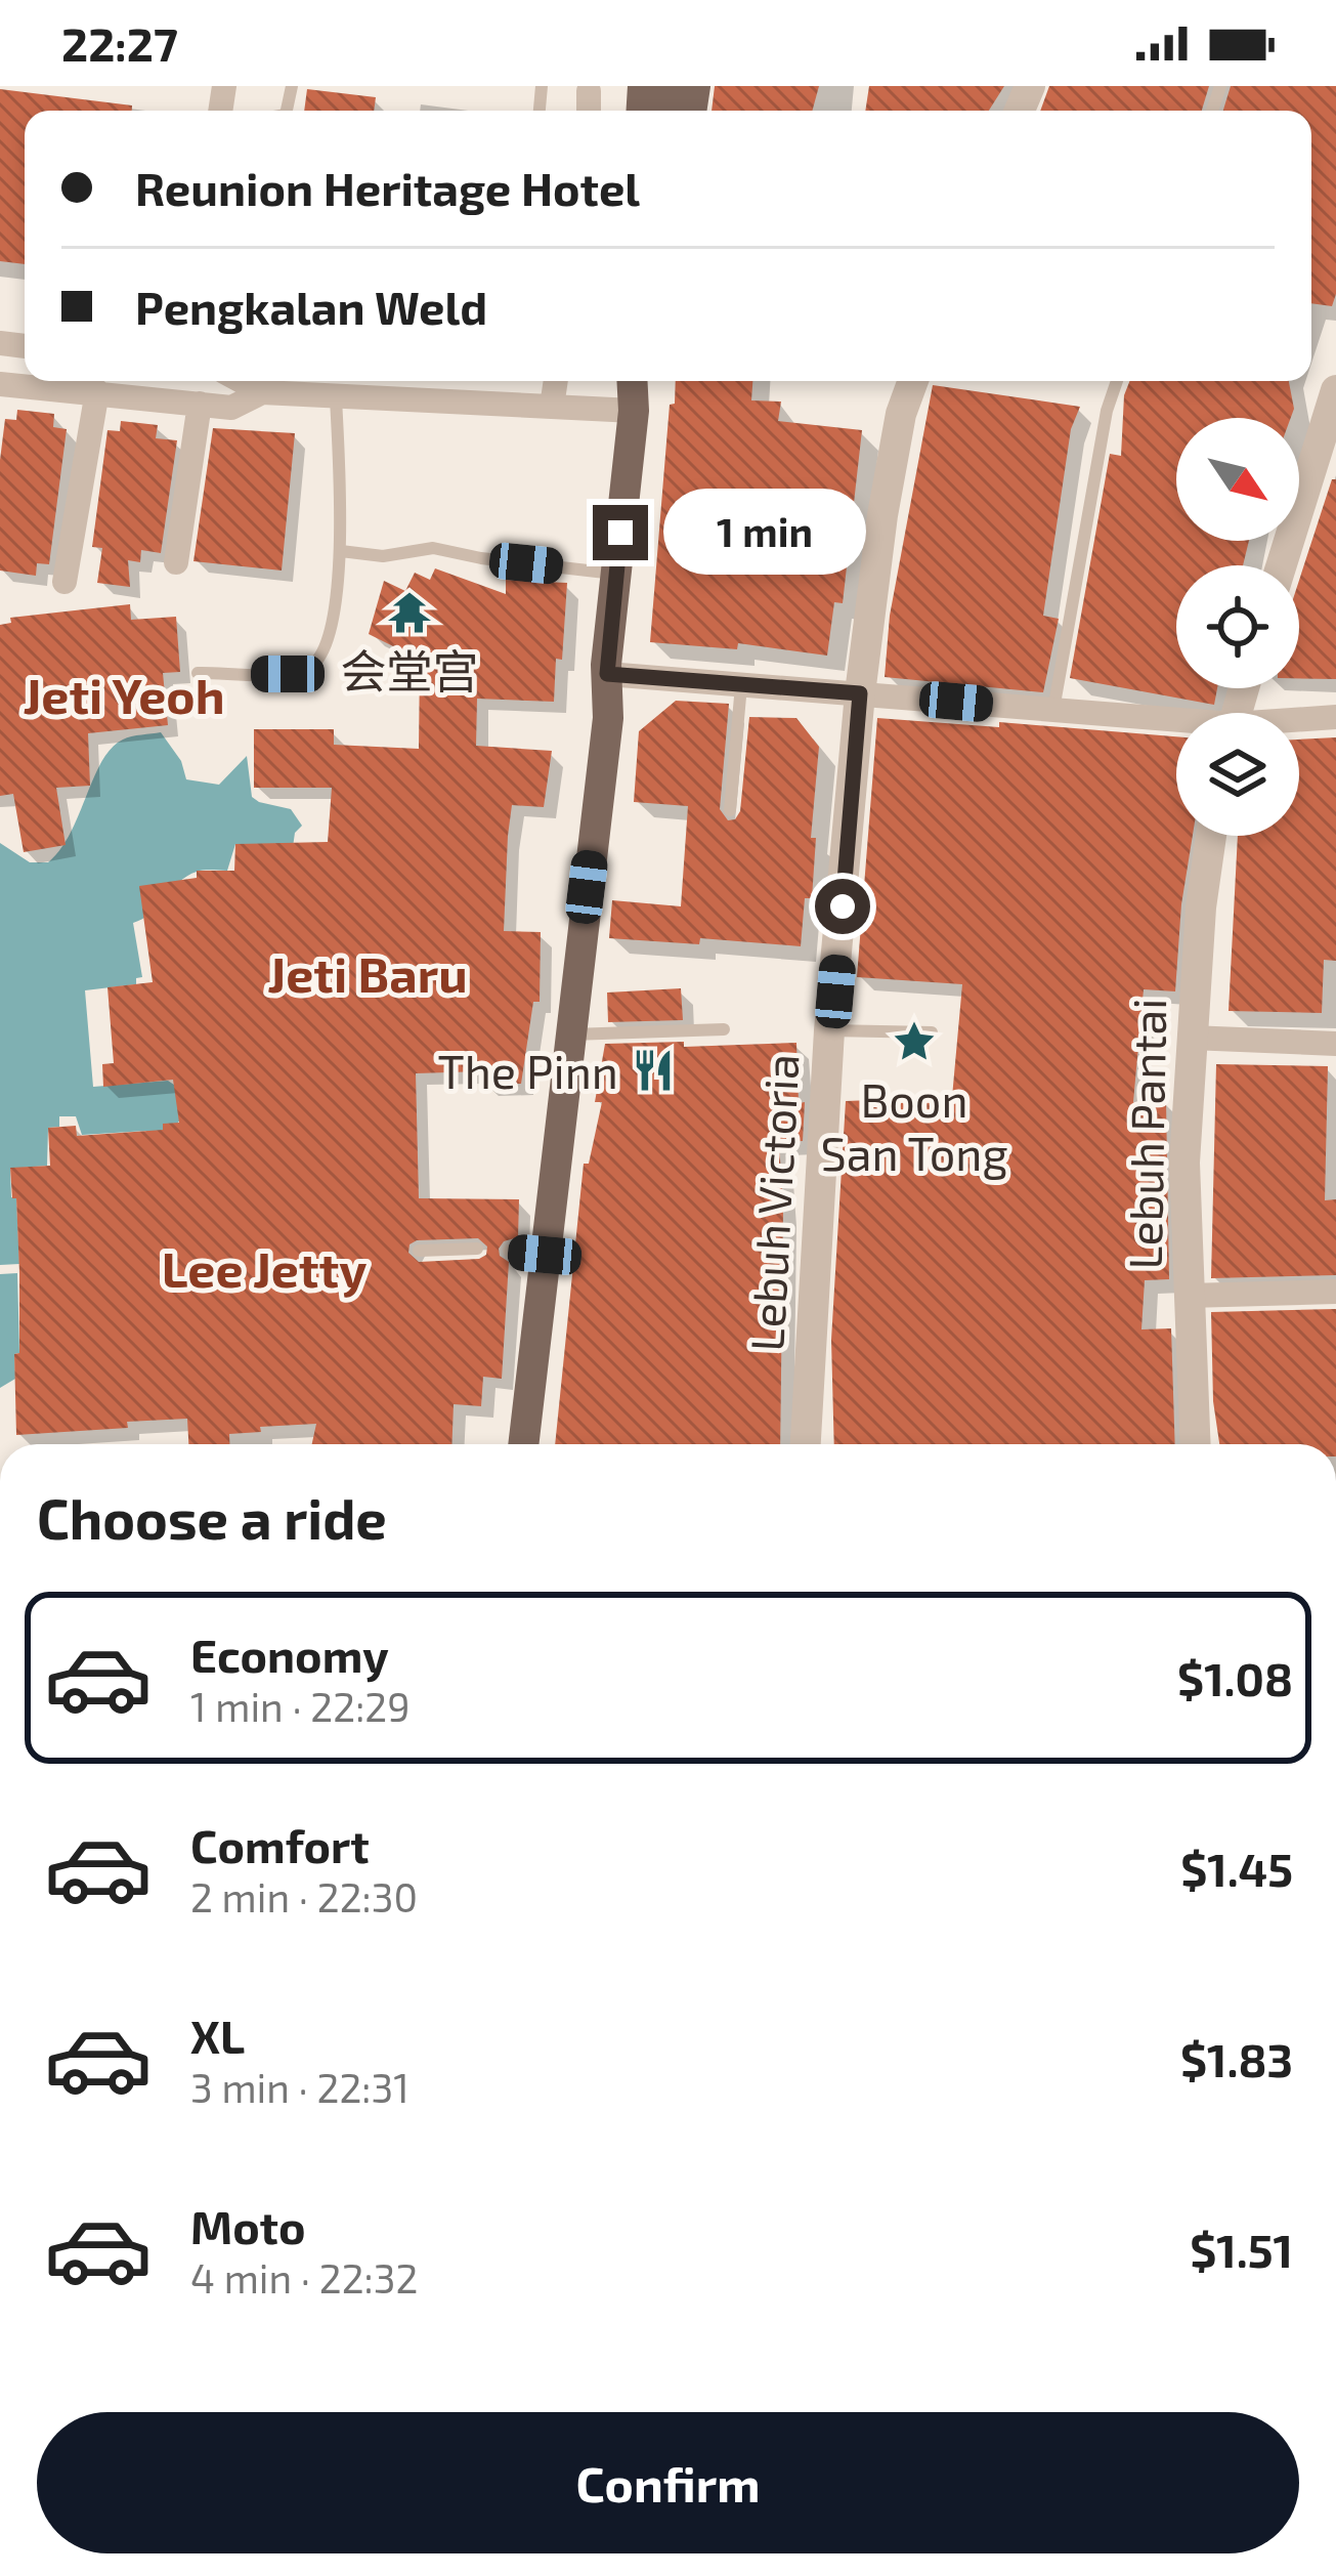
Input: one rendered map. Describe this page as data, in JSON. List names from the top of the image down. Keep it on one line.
{"streets":{"street":["Lebuh Pantai","Lebuh Victoria"]},"districts":["Jeti Yeoh","Jeti Baru","Lee Jetty"],"places":{"temple":["会堂宫"],"place":["Boon San Tong"],"restaurant":["The Pinn"]},"north":"bottom right","page":{"status":"22:27","banner":["Reunion Heritage Hotel","Pengkalan Weld"],"bubble":"1 min","heading":"Choose a ride","list":[{"name":"Economy","note":"1 min · 22:29","value":"$1.08"},{"name":"Comfort","note":"2 min · 22:30","value":"$1.45"},{"name":"XL","note":"3 min · 22:31","value":"$1.83"},{"name":"Moto","note":"4 min · 22:32","value":"$1.51"}],"buttons":"Confirm"}}
